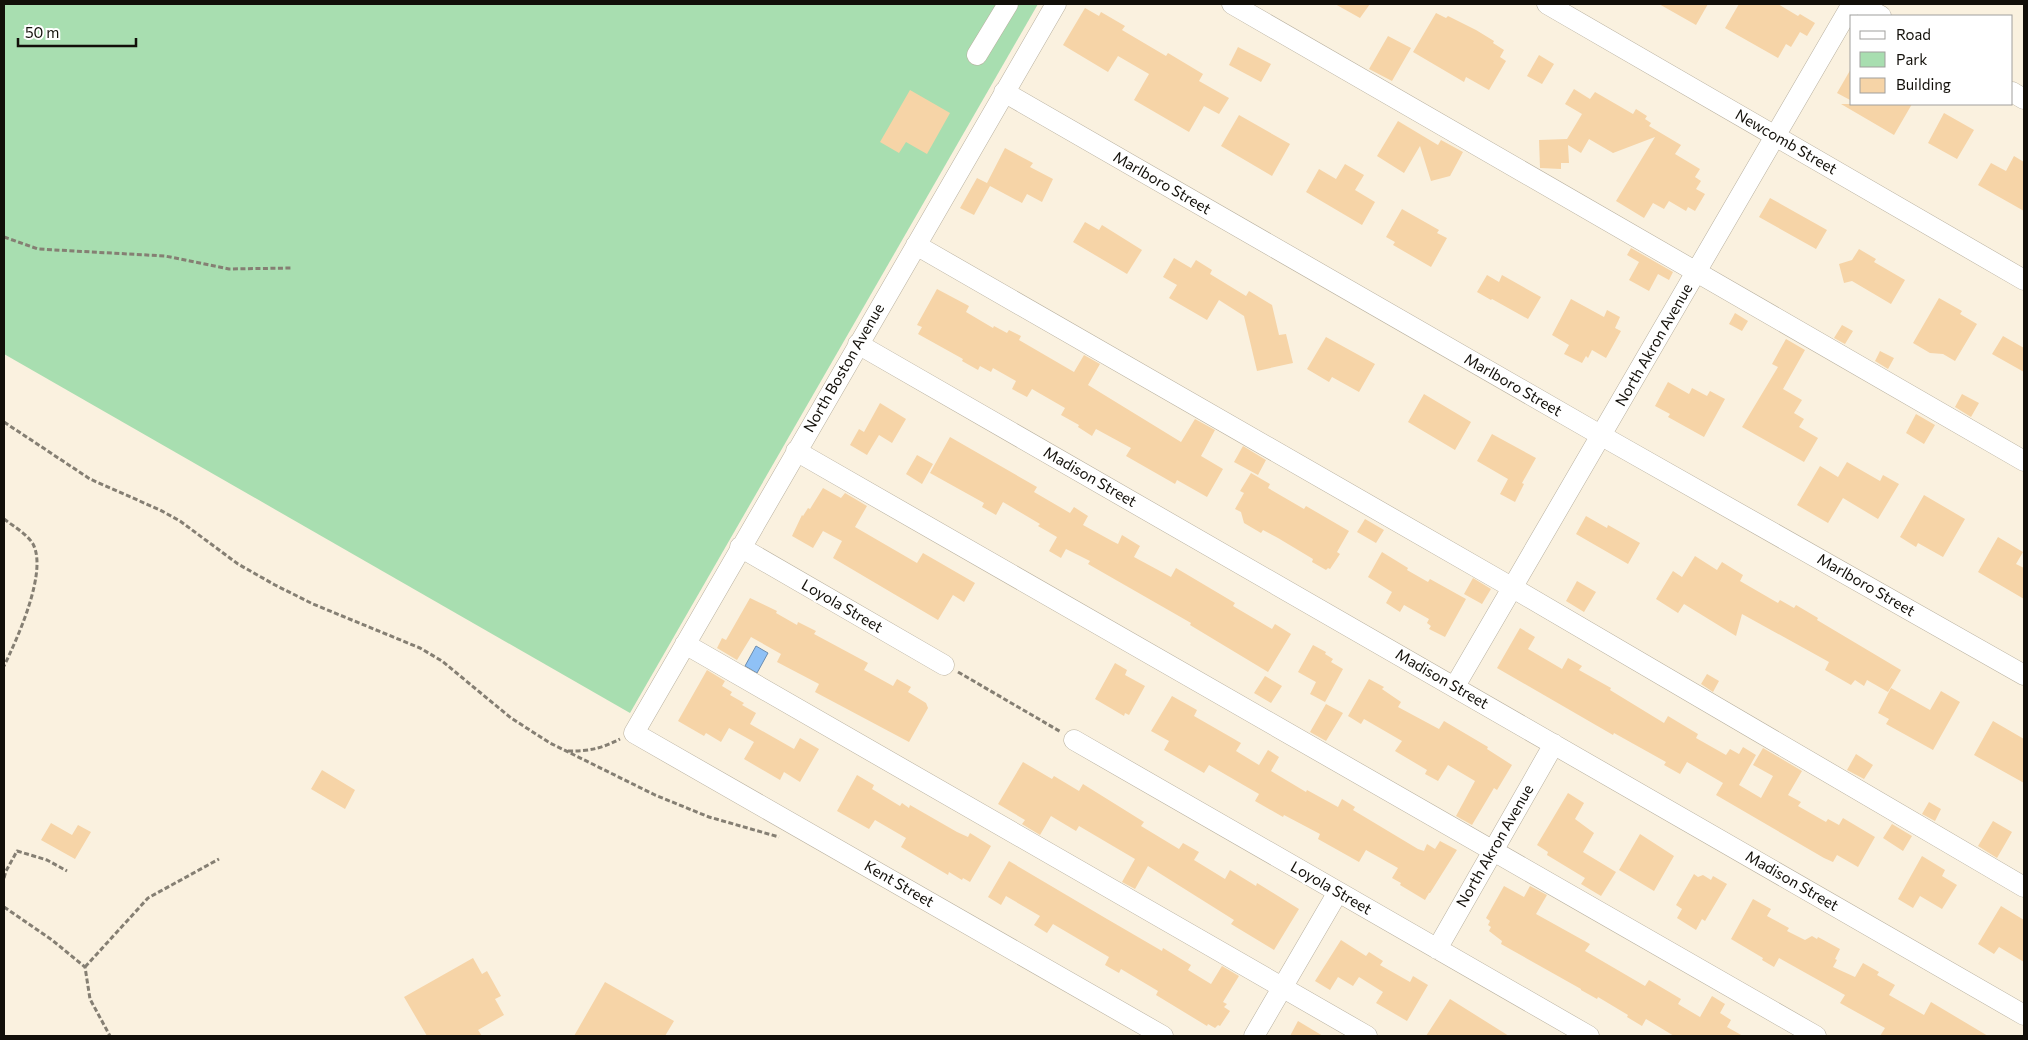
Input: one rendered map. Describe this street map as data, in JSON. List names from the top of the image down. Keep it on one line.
{"streets":{"street":["Newcomb Street","Marlboro Street","North Akron Avenue","North Boston Avenue","Madison Street","Loyola Street","Kent Street"]},"crossings":[["Newcomb Street","North Akron Avenue"],["Marlboro Street","North Akron Avenue"],["Marlboro Street","North Boston Avenue"],["North Akron Avenue","Madison Street"],["North Akron Avenue","Loyola Street"],["North Boston Avenue","Madison Street"],["North Boston Avenue","Loyola Street"],["North Boston Avenue","Kent Street"]],"legend":["Road","Park","Building"],"scale_bar":"50 m"}
